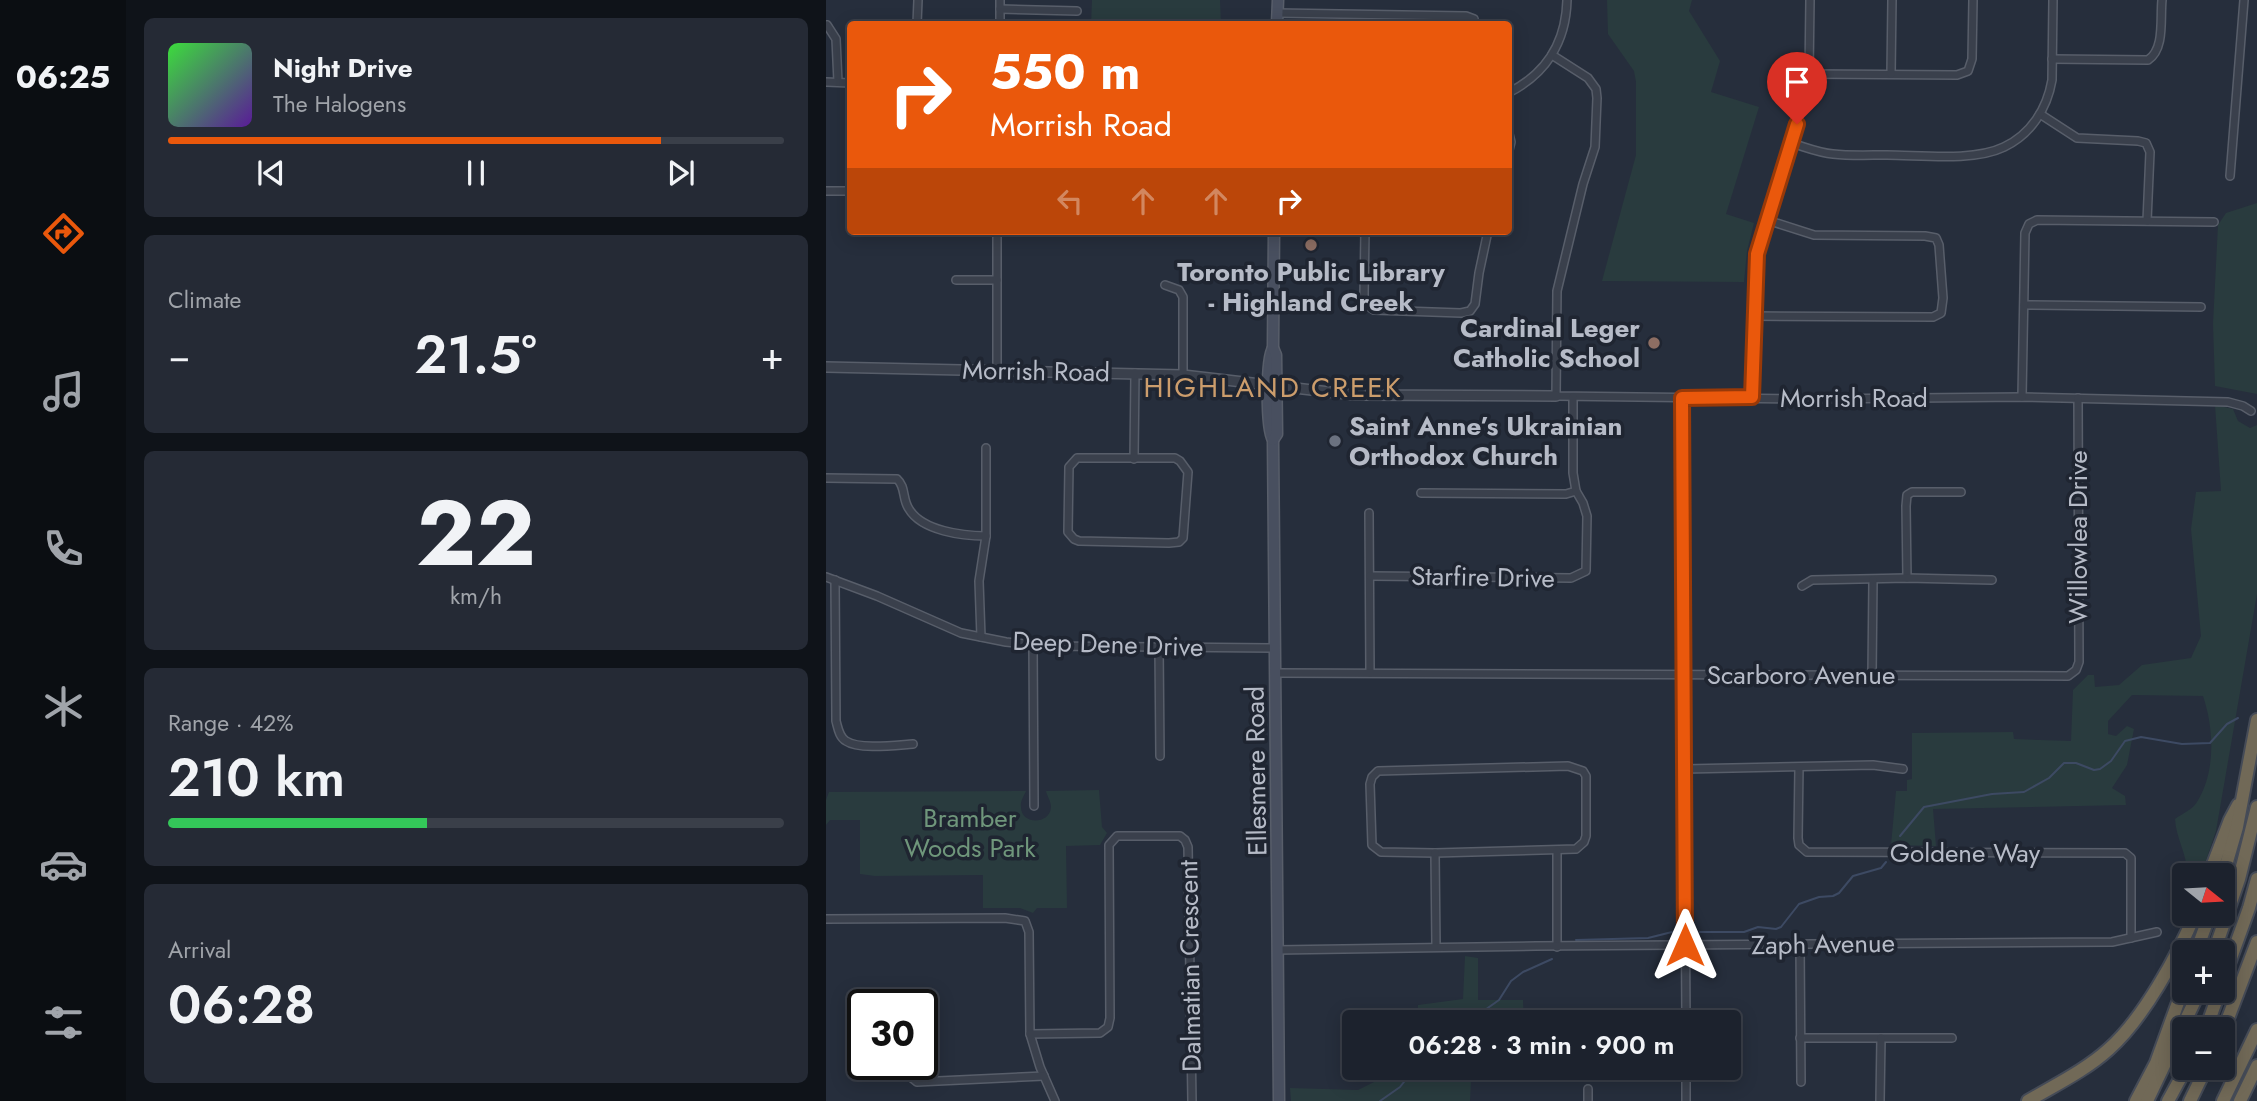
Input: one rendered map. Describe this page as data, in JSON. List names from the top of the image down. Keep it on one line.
{"streets":{"main road":["Ellesmere Road"],"street":["Morrish Road","Willowlea Drive","Starfire Drive","Deep Dene Drive","Scarboro Avenue","Goldene Way","Zaph Avenue","Dalmatian Crescent"]},"crossings":[["Morrish Road","Willowlea Drive"],["Morrish Road","Starfire Drive"],["Morrish Road","Ellesmere Road"],["Willowlea Drive","Scarboro Avenue"],["Deep Dene Drive","Ellesmere Road"],["Scarboro Avenue","Ellesmere Road"],["Ellesmere Road","Zaph Avenue"],["Goldene Way","Zaph Avenue"]],"districts":["HIGHLAND CREEK"],"parks":["Bramber Woods Park"],"places":["Toronto Public Library - Highland Creek","Cardinal Leger Catholic School","Saint Anne’s Ukrainian Orthodox Church"],"north":"right","page":{"tabs":"06:25","turn":["550 m","Morrish Road"],"song":["Night Drive","The Halogens"],"tile":["Climate",["22","km/h"],["Range · 42%","210 km"],["Arrival","06:28"]],"heat":["−","21.5°","+"],"map_buttons":["+","−"],"limit":"30","trip":"06:28 · 3 min · 900 m"}}
